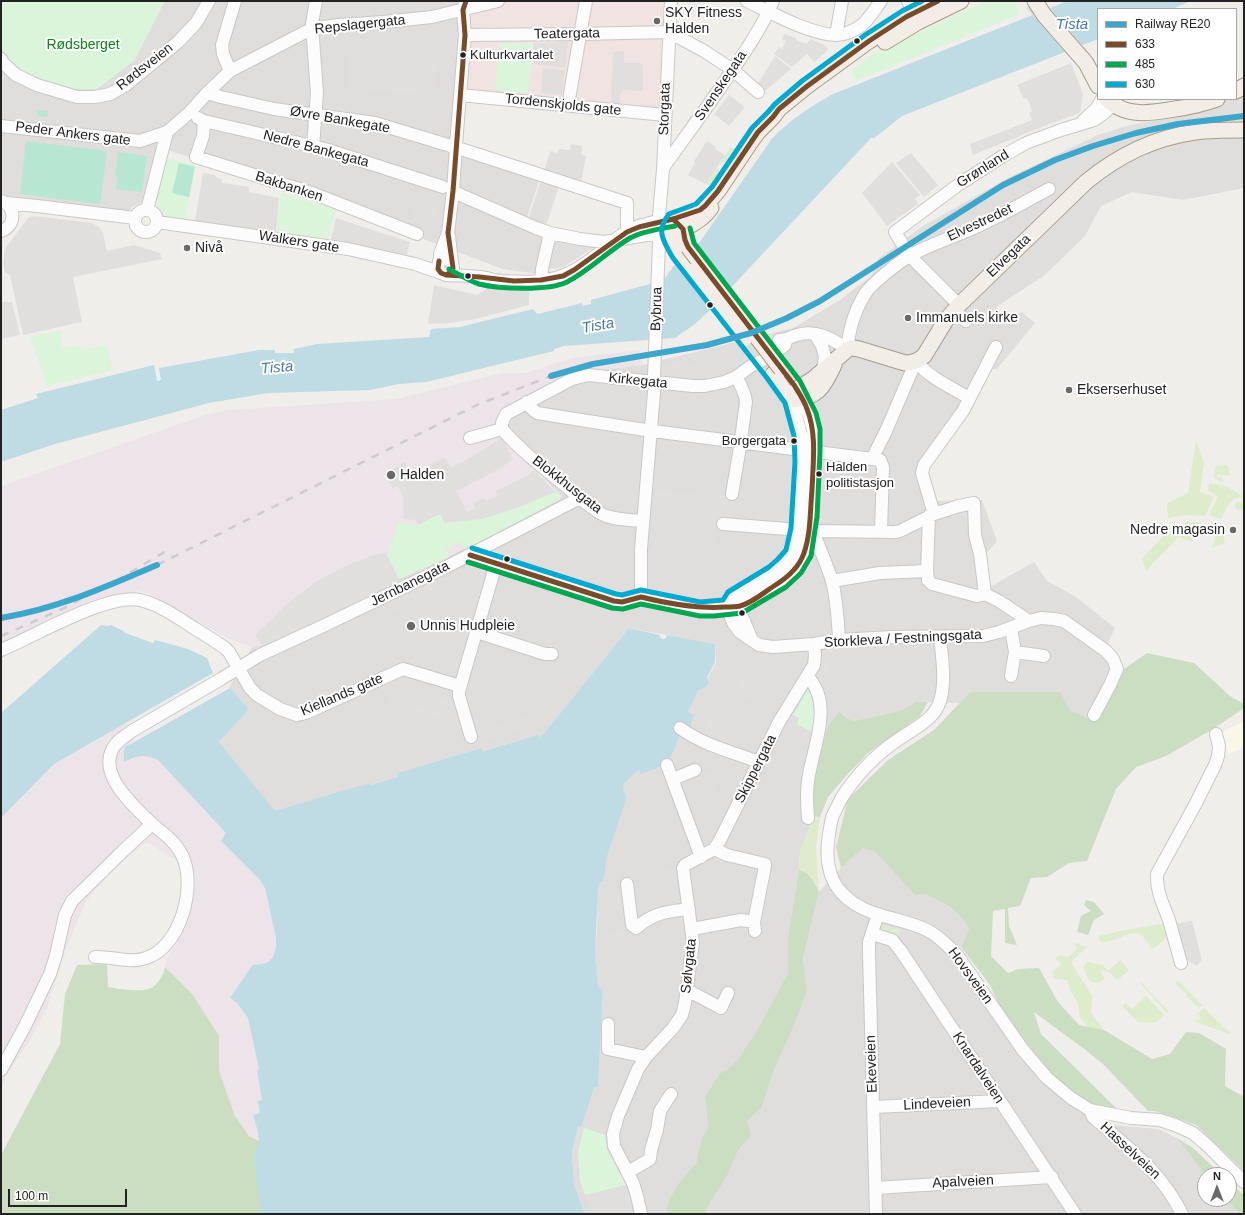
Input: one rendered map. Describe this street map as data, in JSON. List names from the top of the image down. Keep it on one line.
{"streets":{"main road":["Elvegata"],"street":["Repslagergata","Teatergata","Rødsveien","Svenskegata","Tordenskjolds gate","Storgata","Øvre Bankegate","Peder Ankers gate","Nedre Bankegata","Grønland","Bakbanken","Elvestredet","Walkers gate","Bybrua","Kirkegata","Blokkhusgata","Jernbanegata","Storkleva / Festningsgata","Kiellands gate","Skippergata","Sølvgata","Hovsveien","Ekeveien","Knardalveien","Lindeveien","Hasselveien","Apalveien"]},"crossings":[["Repslagergata","Øvre Bankegate"],["Repslagergata","Peder Ankers gate"],["Repslagergata","Nedre Bankegata"],["Teatergata","Storgata"],["Svenskegata","Storgata"],["Tordenskjolds gate","Storgata"],["Storgata","Bybrua"],["Nedre Bankegata","Bakbanken"],["Grønland","Elvestredet"],["Elvestredet","Kirkegata"],["Kirkegata","Blokkhusgata"],["Blokkhusgata","Jernbanegata"],["Jernbanegata","Kiellands gate"],["Storkleva / Festningsgata","Skippergata"],["Storkleva / Festningsgata","Hovsveien"],["Hovsveien","Ekeveien"],["Hovsveien","Hasselveien"],["Ekeveien","Knardalveien"],["Ekeveien","Lindeveien"],["Ekeveien","Apalveien"],["Knardalveien","Lindeveien"],["Knardalveien","Apalveien"]],"water":["Tista"],"parks":["Rødsberget"],"places":["SKY Fitness Halden","Kulturkvartalet","Nivå","Immanuels kirke","Ekserserhuset","Borgergata","Halden politistasjon","Halden","Nedre magasin","Unnis Hudpleie"],"lines":["transit line 633","transit line 630","rail line RE20","transit line 485"],"legend":["Railway RE20","633","485","630"],"scale_bar":"100 m","north":"top"}
